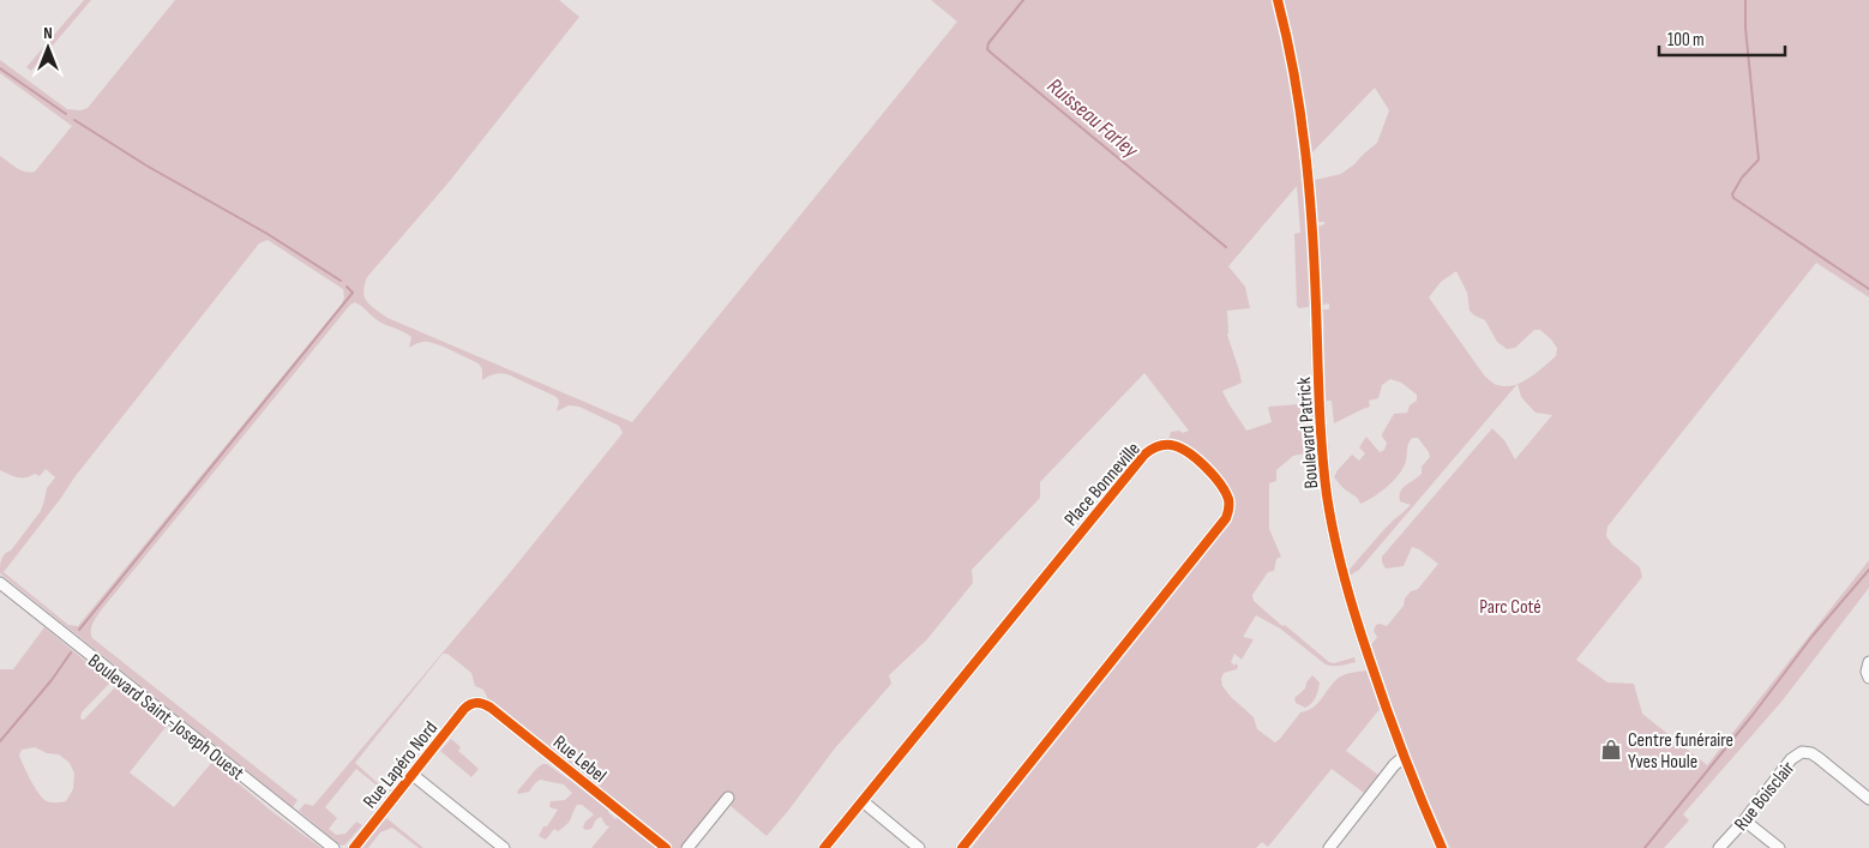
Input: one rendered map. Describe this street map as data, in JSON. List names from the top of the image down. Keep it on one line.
{"streets":{"street":["Boulevard Patrick","Place Bonneville","Boulevard Saint-Joseph Ouest","Rue Lebel","Rue Lapéro Nord","Rue Boisclair"]},"crossings":[["Rue Lebel","Rue Lapéro Nord"]],"water":["Ruisseau Farley"],"parks":["Parc Coté"],"places":{"shop":["Centre funéraire Yves Houle"]},"scale_bar":"100 m","north":"top"}
